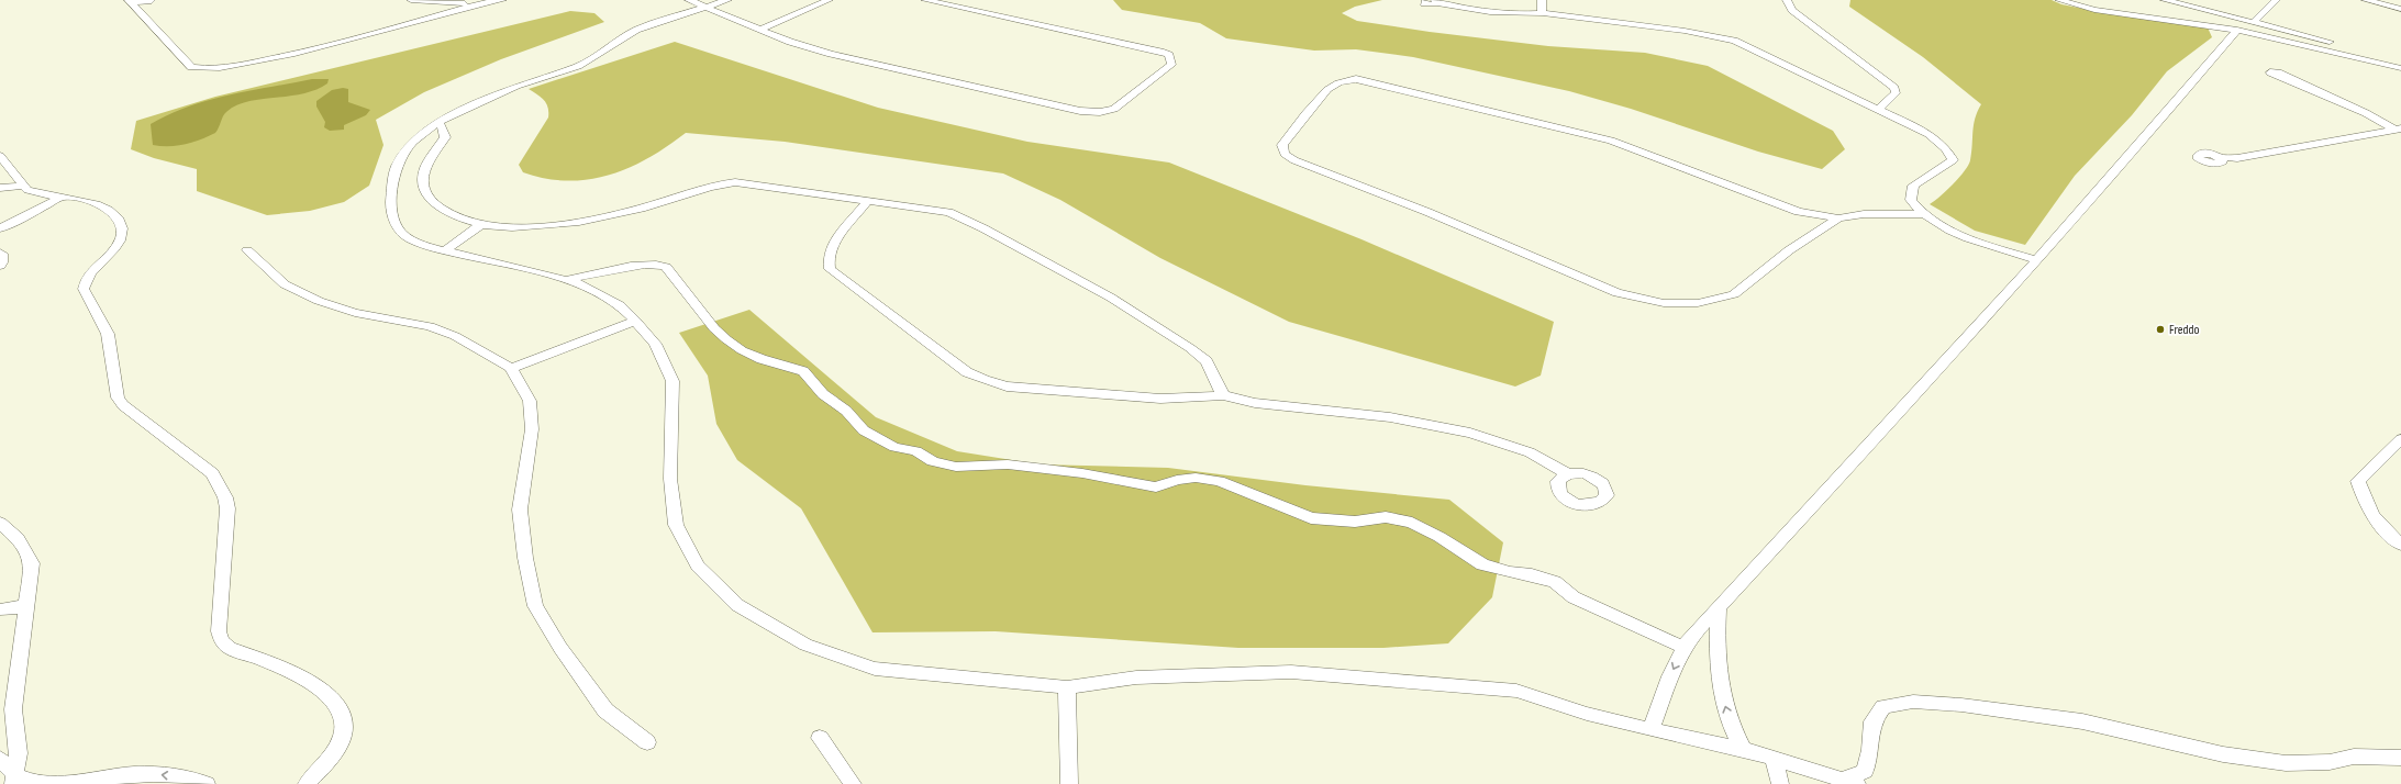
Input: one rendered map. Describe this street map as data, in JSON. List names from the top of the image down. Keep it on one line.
{"places":["Freddo"]}
